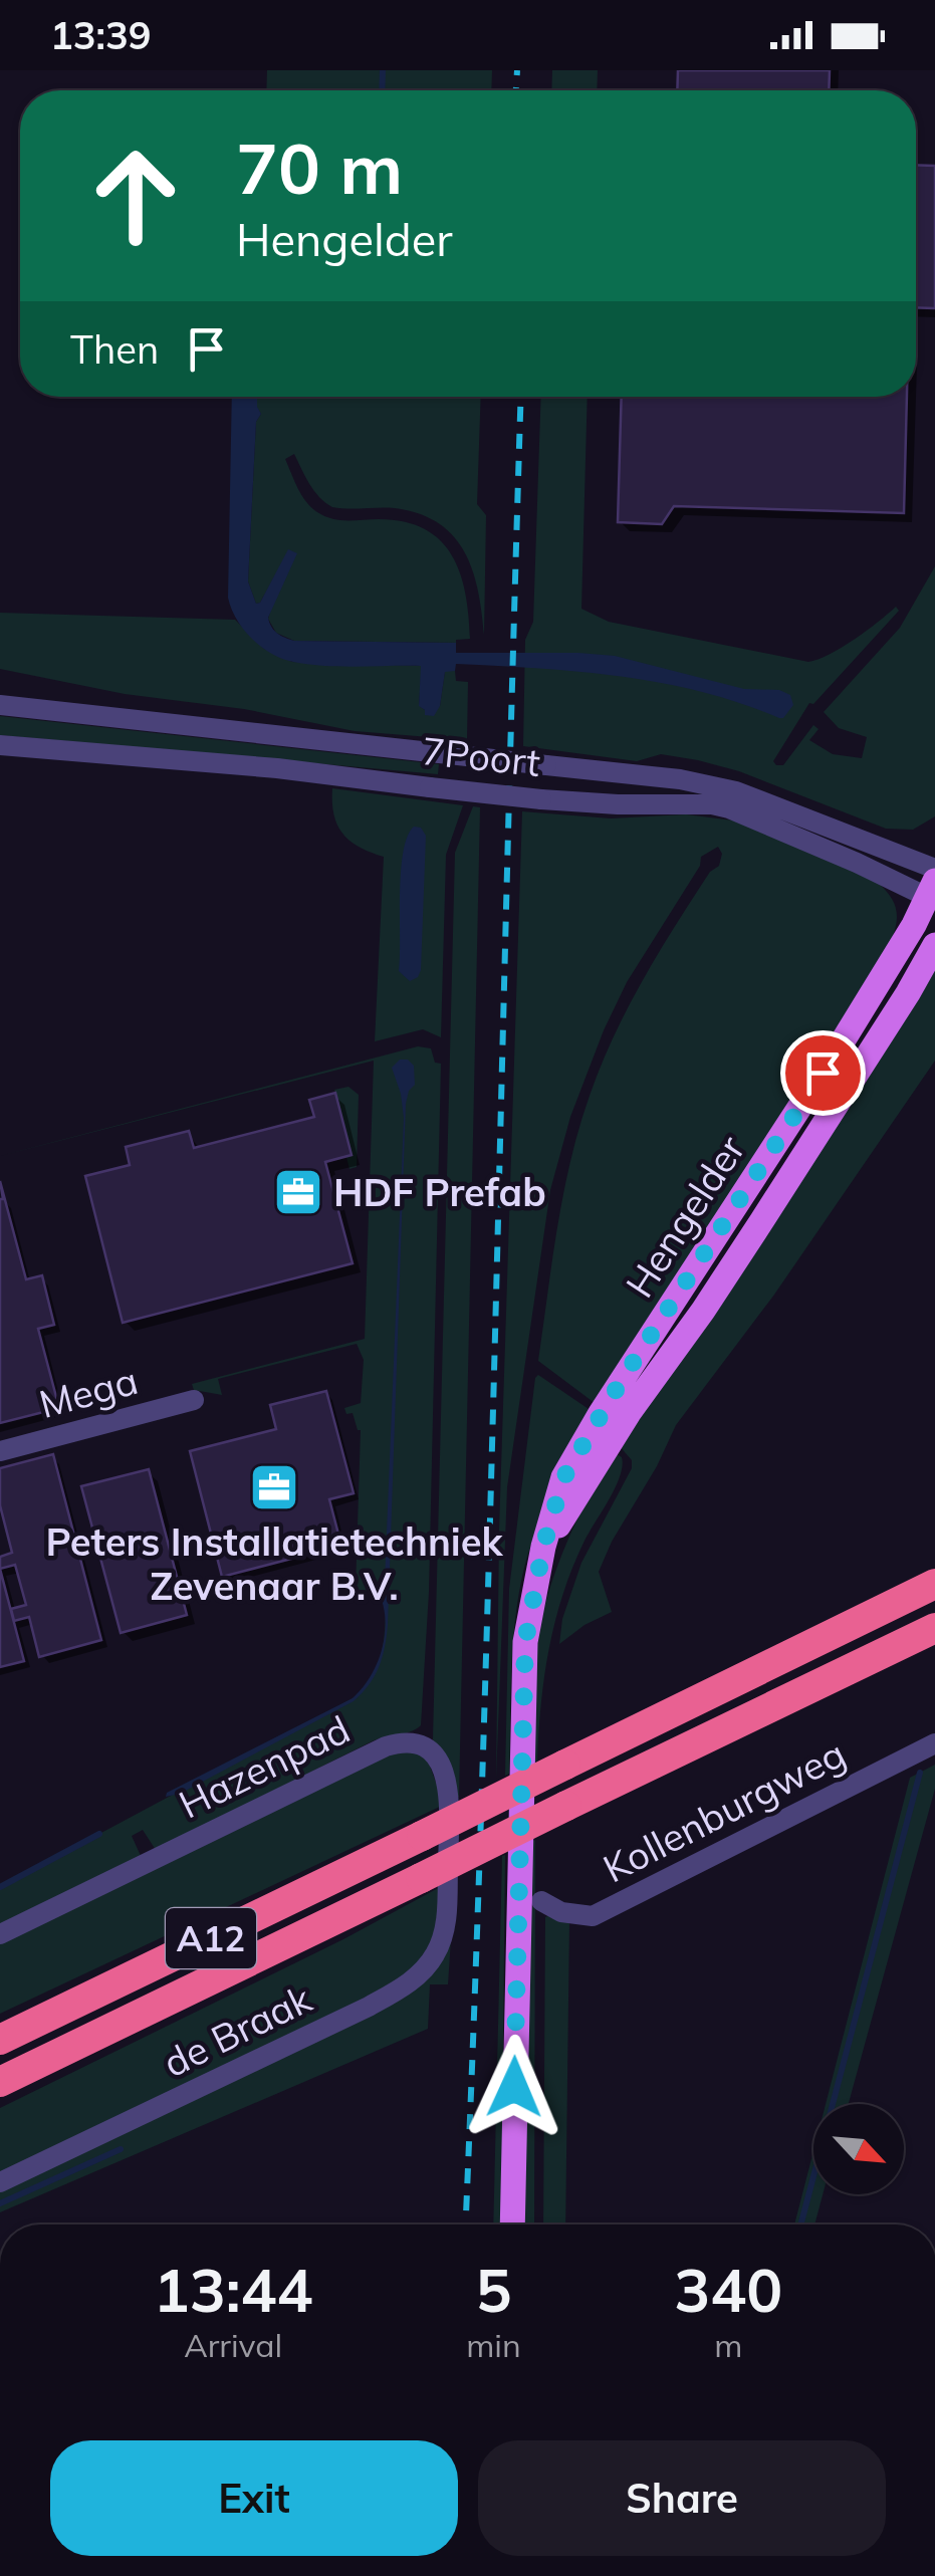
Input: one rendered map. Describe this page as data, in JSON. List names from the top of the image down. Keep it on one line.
{"streets":{"highway":["A12"],"main road":["Hengelder"],"street":["7Poort","Mega","Hazenpad","Kollenburgweg","de Braak"]},"crossings":[["7Poort","Hengelder"],["Hazenpad","A12"],["Hazenpad","de Braak"],["A12","de Braak"]],"places":{"office":["HDF Prefab","Peters Installatietechniek Zevenaar B.V."]},"north":"bottom right","page":{"status":"13:39","turn":["70 m","Hengelder"],"then":"Then","eta":["13:44","Arrival","5","min","340","m"],"buttons":["Exit","Share"]}}
